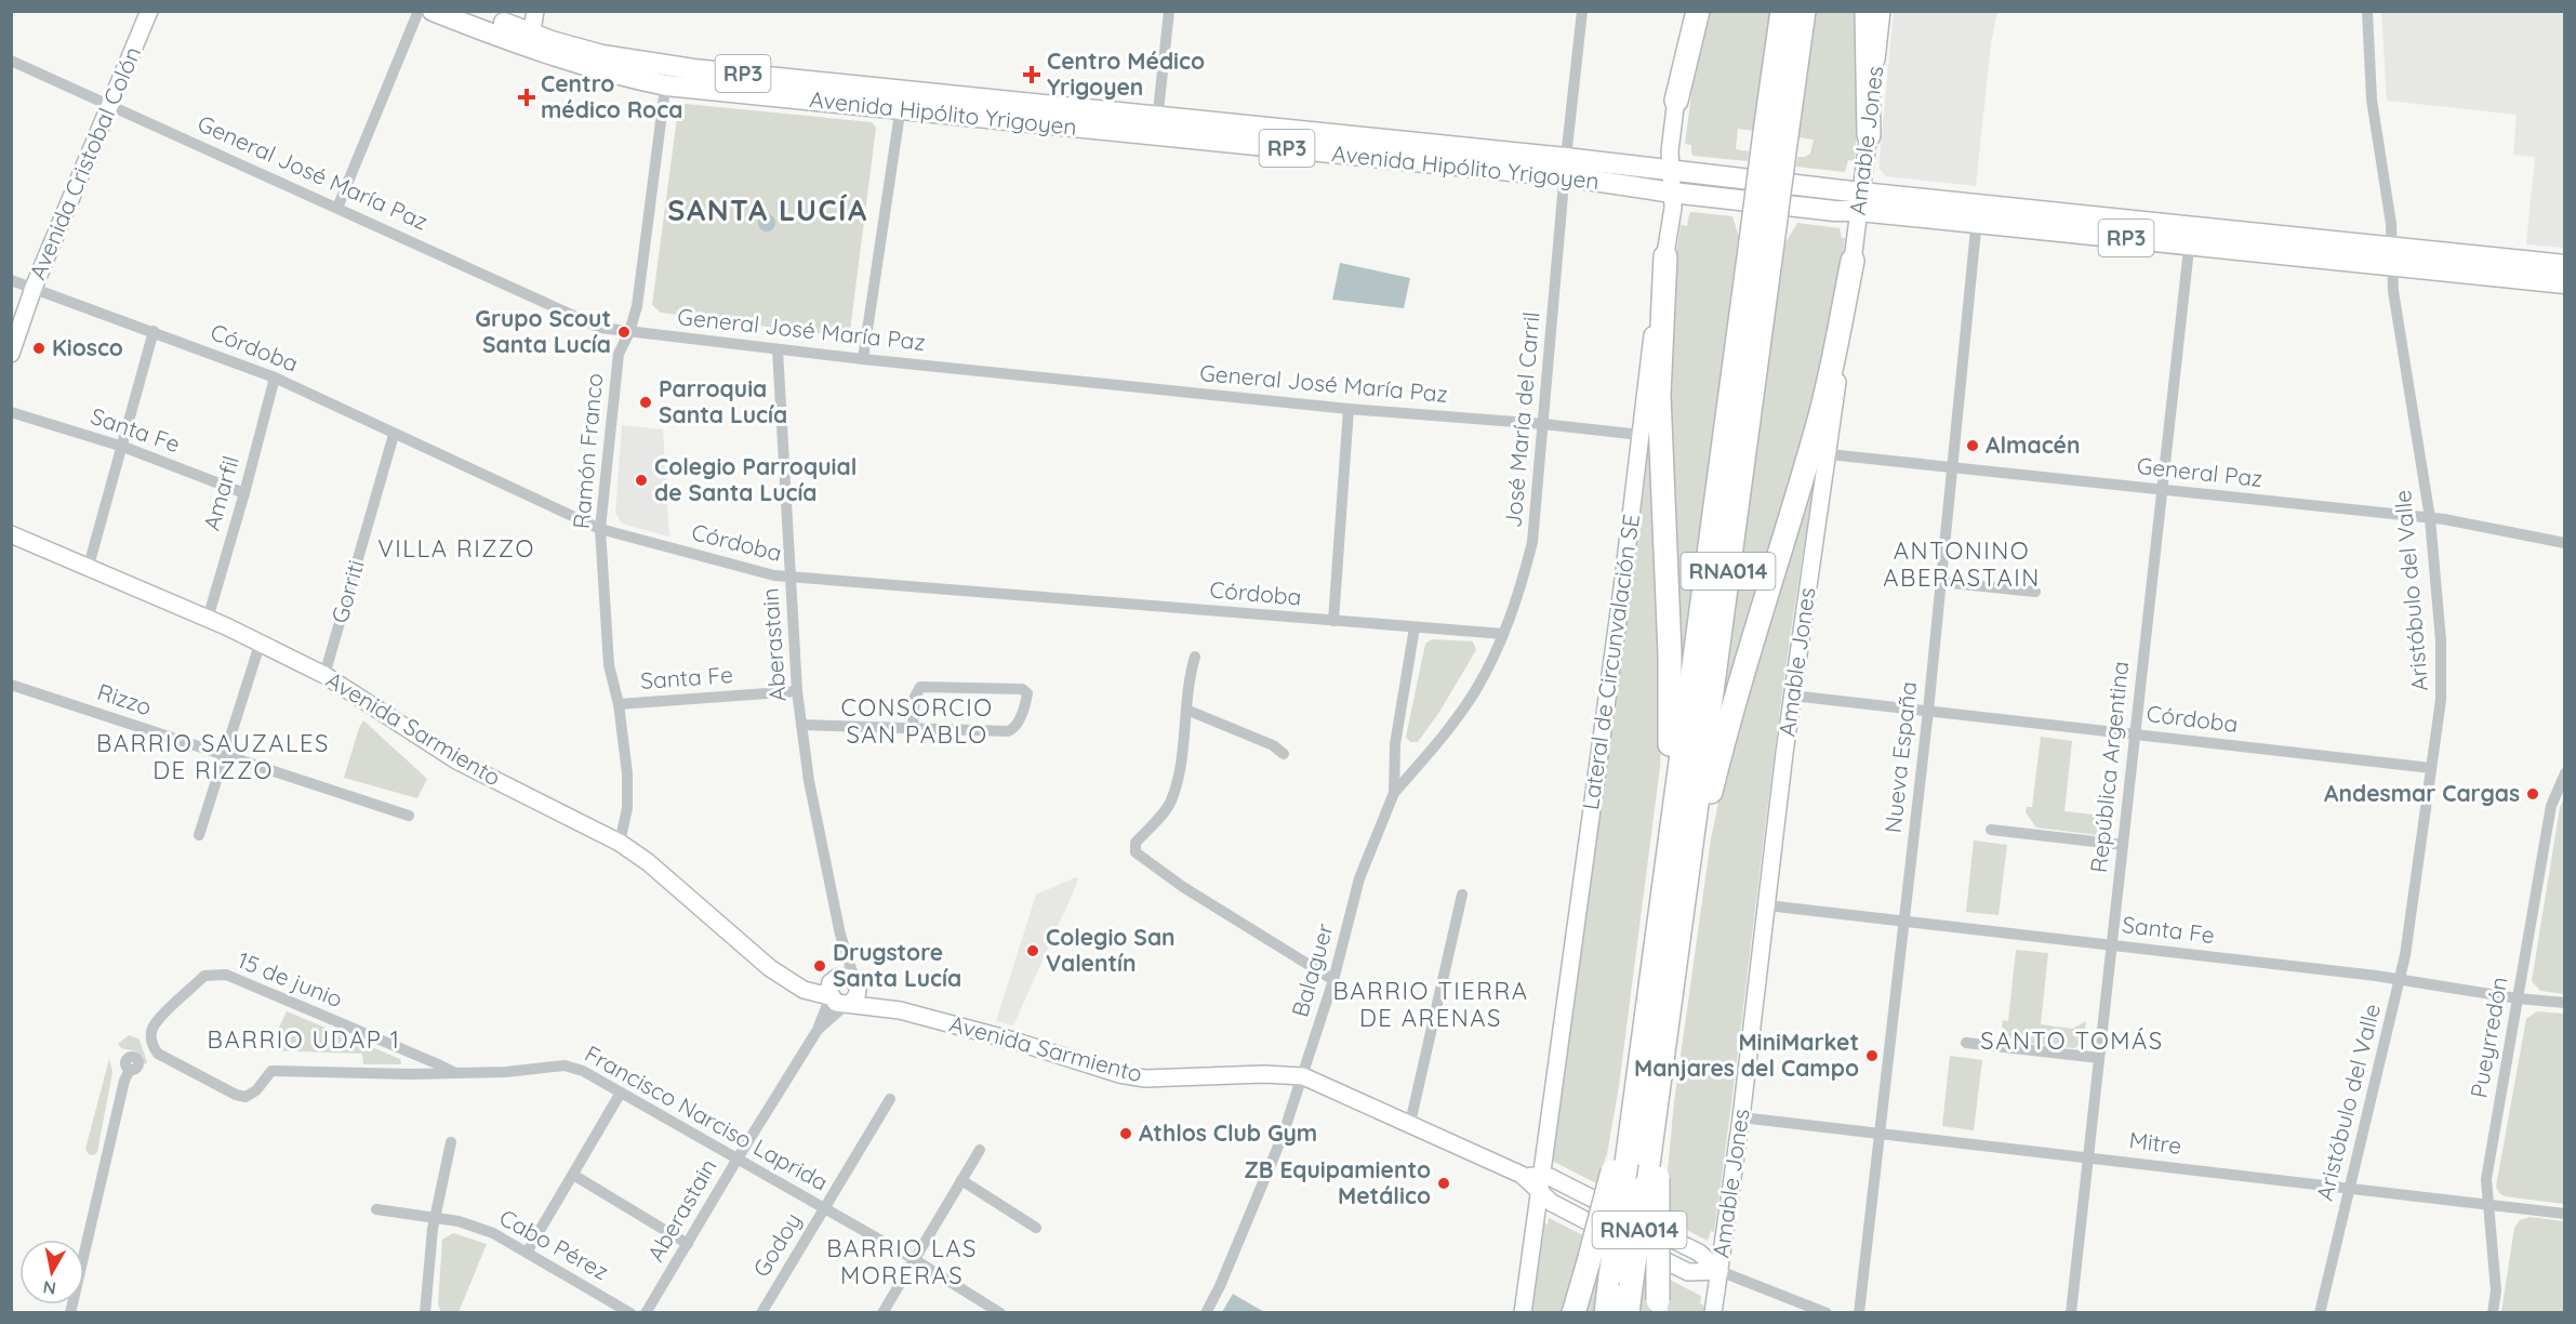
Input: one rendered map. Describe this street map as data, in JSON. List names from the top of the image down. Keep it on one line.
{"streets":{"highway":["RNA014"],"main road":["RP3","Avenida Hipólito Yrigoyen"],"street":["Amable Jones","Avenida Cristobal Colón","General José María Paz","Córdoba","José María del Carril","Santa Fe","Ramón Franco","General Paz","Amarfil","Aristóbulo del Valle","Gorriti","Aberastain","Lateral de Circunvalación SE","Rizzo","Avenida Sarmiento","Nueva España","República Argentina","Balaguer","15 de junio","Pueyrredón","Francisco Narciso Laprida","Mitre","Cabo Pérez","Godoy"]},"crossings":[["Avenida Hipólito Yrigoyen","Amable Jones"],["Avenida Hipólito Yrigoyen","José María del Carril"],["Avenida Hipólito Yrigoyen","Ramón Franco"],["Avenida Hipólito Yrigoyen","Aristóbulo del Valle"],["Avenida Hipólito Yrigoyen","Lateral de Circunvalación SE"],["Avenida Hipólito Yrigoyen","Nueva España"],["Avenida Hipólito Yrigoyen","República Argentina"],["Amable Jones","Córdoba"],["Amable Jones","Santa Fe"],["Amable Jones","General Paz"],["Amable Jones","Avenida Sarmiento"],["Amable Jones","Mitre"],["Avenida Cristobal Colón","General José María Paz"],["Avenida Cristobal Colón","Córdoba"],["General José María Paz","José María del Carril"],["General José María Paz","Ramón Franco"],["General José María Paz","Aberastain"],["General José María Paz","Lateral de Circunvalación SE"],["Córdoba","José María del Carril"],["Córdoba","Ramón Franco"],["Córdoba","Amarfil"],["Córdoba","Aristóbulo del Valle"],["Córdoba","Gorriti"],["Córdoba","Aberastain"],["Córdoba","Nueva España"],["Córdoba","República Argentina"],["Córdoba","Balaguer"],["José María del Carril","Balaguer"],["Santa Fe","Ramón Franco"],["Santa Fe","Amarfil"],["Santa Fe","Aristóbulo del Valle"],["Santa Fe","Aberastain"],["Santa Fe","Nueva España"],["Santa Fe","República Argentina"],["Santa Fe","Pueyrredón"],["Ramón Franco","Avenida Sarmiento"],["General Paz","Aristóbulo del Valle"],["General Paz","Nueva España"],["General Paz","República Argentina"],["Amarfil","Avenida Sarmiento"],["Aristóbulo del Valle","Mitre"],["Gorriti","Avenida Sarmiento"],["Aberastain","Avenida Sarmiento"],["Aberastain","Francisco Narciso Laprida"],["Lateral de Circunvalación SE","Avenida Sarmiento"],["Avenida Sarmiento","Balaguer"],["Nueva España","Mitre"],["República Argentina","Mitre"],["15 de junio","Francisco Narciso Laprida"],["Pueyrredón","Mitre"],["Francisco Narciso Laprida","Godoy"]],"districts":["SANTA LUCÍA","VILLA RIZZO","ANTONINO ABERASTAIN","CONSORCIO SAN PABLO","BARRIO SAUZALES DE RIZZO","BARRIO TIERRA DE ARENAS","BARRIO UDAP 1","SANTO TOMÁS","BARRIO LAS MORERAS"],"places":{"health":["Centro Médico Yrigoyen","Centro médico Roca"],"other":["Grupo Scout Santa Lucía","Kiosco","Parroquia Santa Lucía","Almacén","Colegio Parroquial de Santa Lucía","Andesmar Cargas","Colegio San Valentín","Drugstore Santa Lucía","MiniMarket Manjares del Campo","Athlos Club Gym","ZB Equipamiento Metálico"]},"north":"bottom"}
